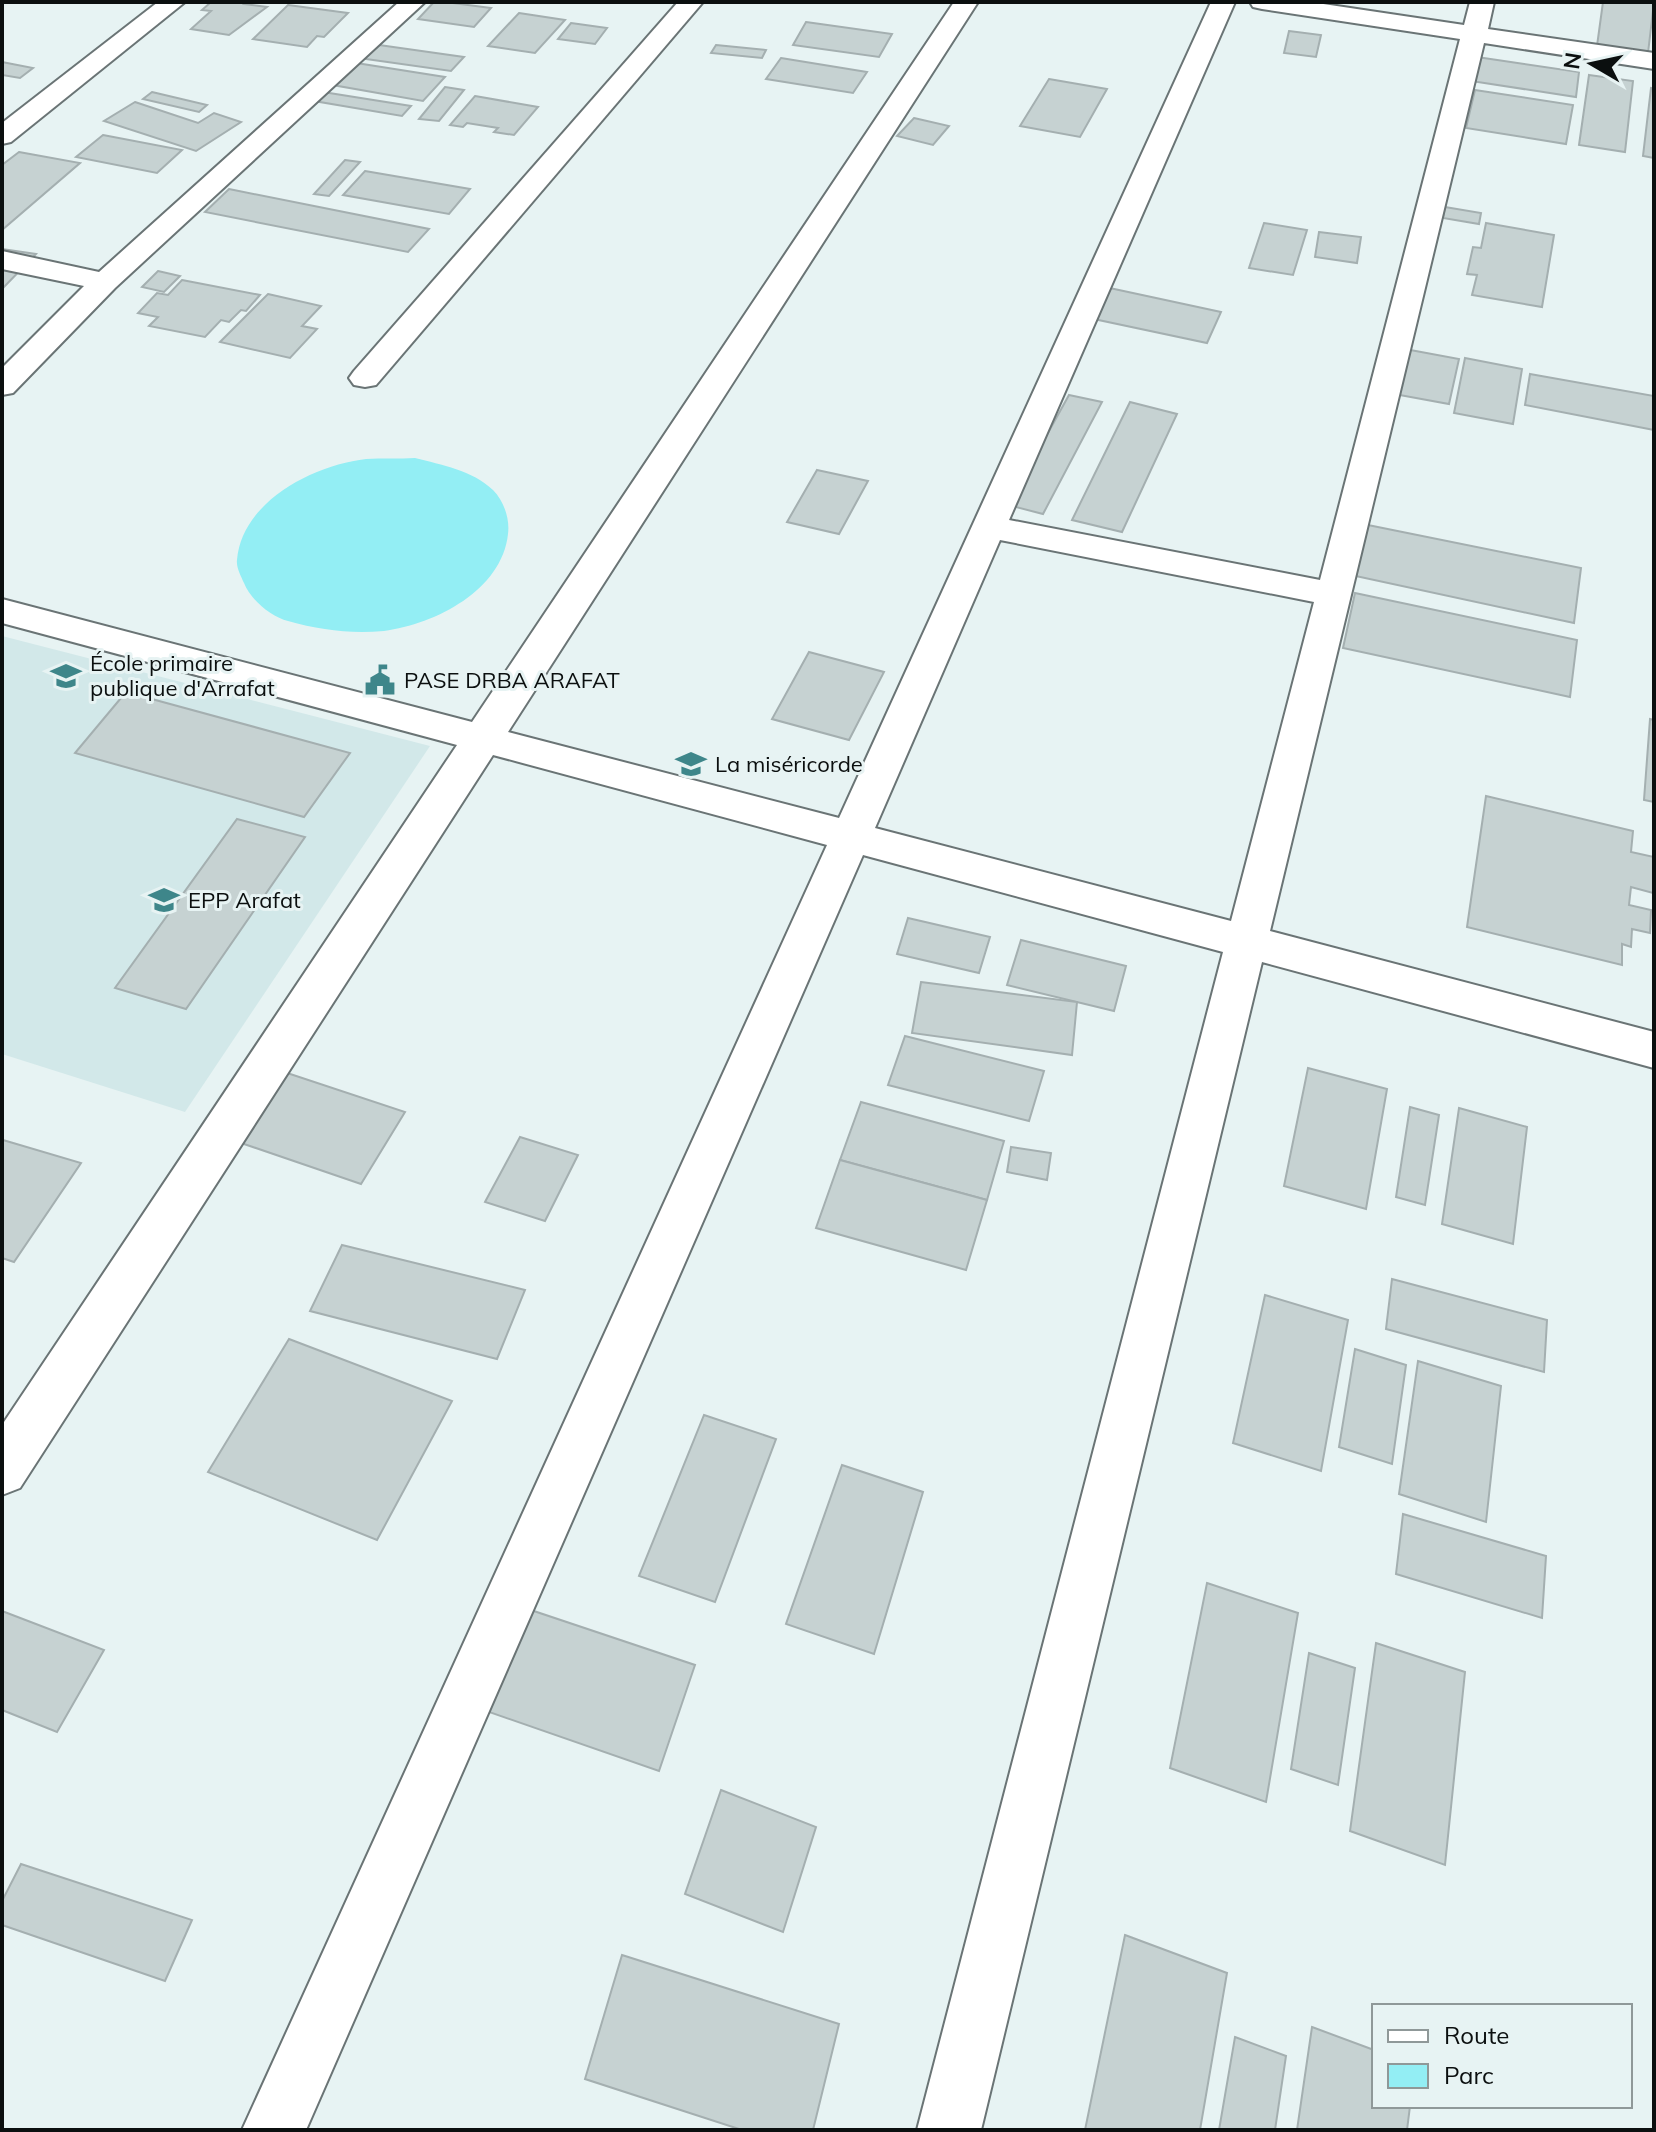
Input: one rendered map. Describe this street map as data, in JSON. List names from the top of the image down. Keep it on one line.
{"places":{"school or university":["École primaire publique d'Arrafat","La miséricorde","EPP Arafat"],"public building":["PASE DRBA ARAFAT"]},"legend":["Route","Parc"],"north":"left"}
